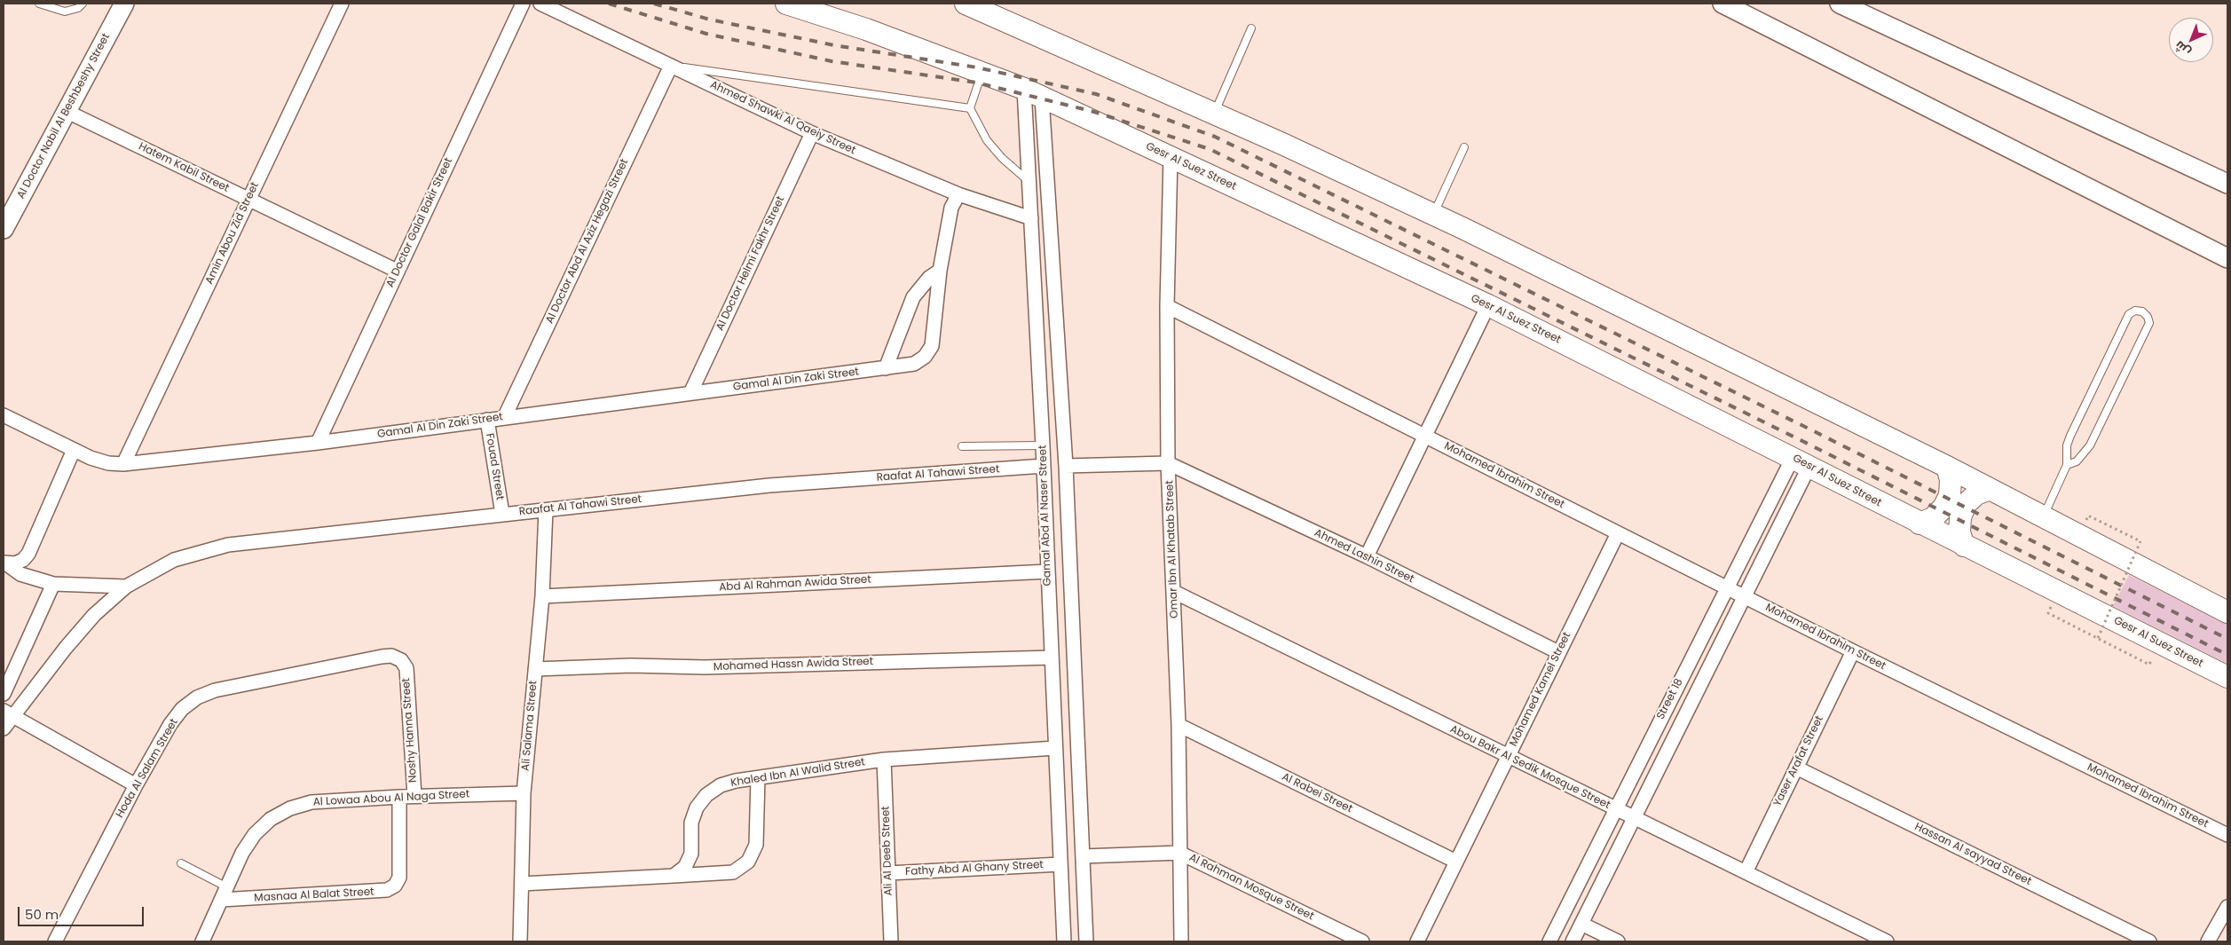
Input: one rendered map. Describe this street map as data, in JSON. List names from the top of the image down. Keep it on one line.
{"streets":{"main road":["Al Doctor Nabil Al Beshbeshy Street","Gesr Al Suez Street"],"street":["Ahmed Shawki Al Qaeiy Street","Hatem Kabil Street","Al Doctor Galal Bakir Street","Amin Abou Zid Street","Al Doctor Abd Al Aziz Hegazi Street","Al Doctor Helmi Fakhr Street","Gamal Al Din Zaki Street","Fouad Street","Raafat Al Tahawi Street","Mohamed Ibrahim Street","Gamal Abd Al Naser Street","Omar Ibn Al Khatab Street","Ahmed Lashin Street","Abd Al Rahman Awida Street","Mohamed Hassn Awida Street","Mohamed Kamel Street","Street 18","Ali Salama Street","Noshy Hanna Street","Yaser Arafat Street","Abou Bakr Al Sedik Mosque Street","Hoda Al Salam Street","Khaled Ibn Al Walid Street","Al Rabei Street","Al Lowaa Abou Al Naga Street","Ali Al Deeb Street","Hassan Al sayyad Street","Fathy Abd Al Ghany Street","Al Rahman Mosque Street","Masnaa Al Balat Street"]},"crossings":[["Al Doctor Nabil Al Beshbeshy Street","Hatem Kabil Street"],["Ahmed Shawki Al Qaeiy Street","Al Doctor Abd Al Aziz Hegazi Street"],["Ahmed Shawki Al Qaeiy Street","Al Doctor Helmi Fakhr Street"],["Ahmed Shawki Al Qaeiy Street","Gamal Al Din Zaki Street"],["Ahmed Shawki Al Qaeiy Street","Gamal Abd Al Naser Street"],["Gesr Al Suez Street","Gamal Abd Al Naser Street"],["Gesr Al Suez Street","Omar Ibn Al Khatab Street"],["Gesr Al Suez Street","Street 18"],["Hatem Kabil Street","Al Doctor Galal Bakir Street"],["Hatem Kabil Street","Amin Abou Zid Street"],["Al Doctor Galal Bakir Street","Gamal Al Din Zaki Street"],["Amin Abou Zid Street","Gamal Al Din Zaki Street"],["Al Doctor Abd Al Aziz Hegazi Street","Gamal Al Din Zaki Street"],["Al Doctor Helmi Fakhr Street","Gamal Al Din Zaki Street"],["Gamal Al Din Zaki Street","Fouad Street"],["Fouad Street","Raafat Al Tahawi Street"],["Raafat Al Tahawi Street","Gamal Abd Al Naser Street"],["Raafat Al Tahawi Street","Ali Salama Street"],["Mohamed Ibrahim Street","Omar Ibn Al Khatab Street"],["Mohamed Ibrahim Street","Mohamed Kamel Street"],["Mohamed Ibrahim Street","Street 18"],["Mohamed Ibrahim Street","Yaser Arafat Street"],["Gamal Abd Al Naser Street","Abd Al Rahman Awida Street"],["Gamal Abd Al Naser Street","Mohamed Hassn Awida Street"],["Gamal Abd Al Naser Street","Khaled Ibn Al Walid Street"],["Gamal Abd Al Naser Street","Fathy Abd Al Ghany Street"],["Gamal Abd Al Naser Street","Al Rahman Mosque Street"],["Omar Ibn Al Khatab Street","Ahmed Lashin Street"],["Omar Ibn Al Khatab Street","Abou Bakr Al Sedik Mosque Street"],["Omar Ibn Al Khatab Street","Al Rabei Street"],["Omar Ibn Al Khatab Street","Al Rahman Mosque Street"],["Ahmed Lashin Street","Mohamed Kamel Street"],["Abd Al Rahman Awida Street","Ali Salama Street"],["Mohamed Hassn Awida Street","Ali Salama Street"],["Mohamed Kamel Street","Abou Bakr Al Sedik Mosque Street"],["Mohamed Kamel Street","Al Rabei Street"],["Street 18","Abou Bakr Al Sedik Mosque Street"],["Ali Salama Street","Al Lowaa Abou Al Naga Street"],["Noshy Hanna Street","Hoda Al Salam Street"],["Noshy Hanna Street","Al Lowaa Abou Al Naga Street"],["Yaser Arafat Street","Abou Bakr Al Sedik Mosque Street"],["Yaser Arafat Street","Hassan Al sayyad Street"],["Khaled Ibn Al Walid Street","Ali Al Deeb Street"],["Al Lowaa Abou Al Naga Street","Masnaa Al Balat Street"],["Ali Al Deeb Street","Fathy Abd Al Ghany Street"]],"scale_bar":"50 m","north":"bottom left"}
